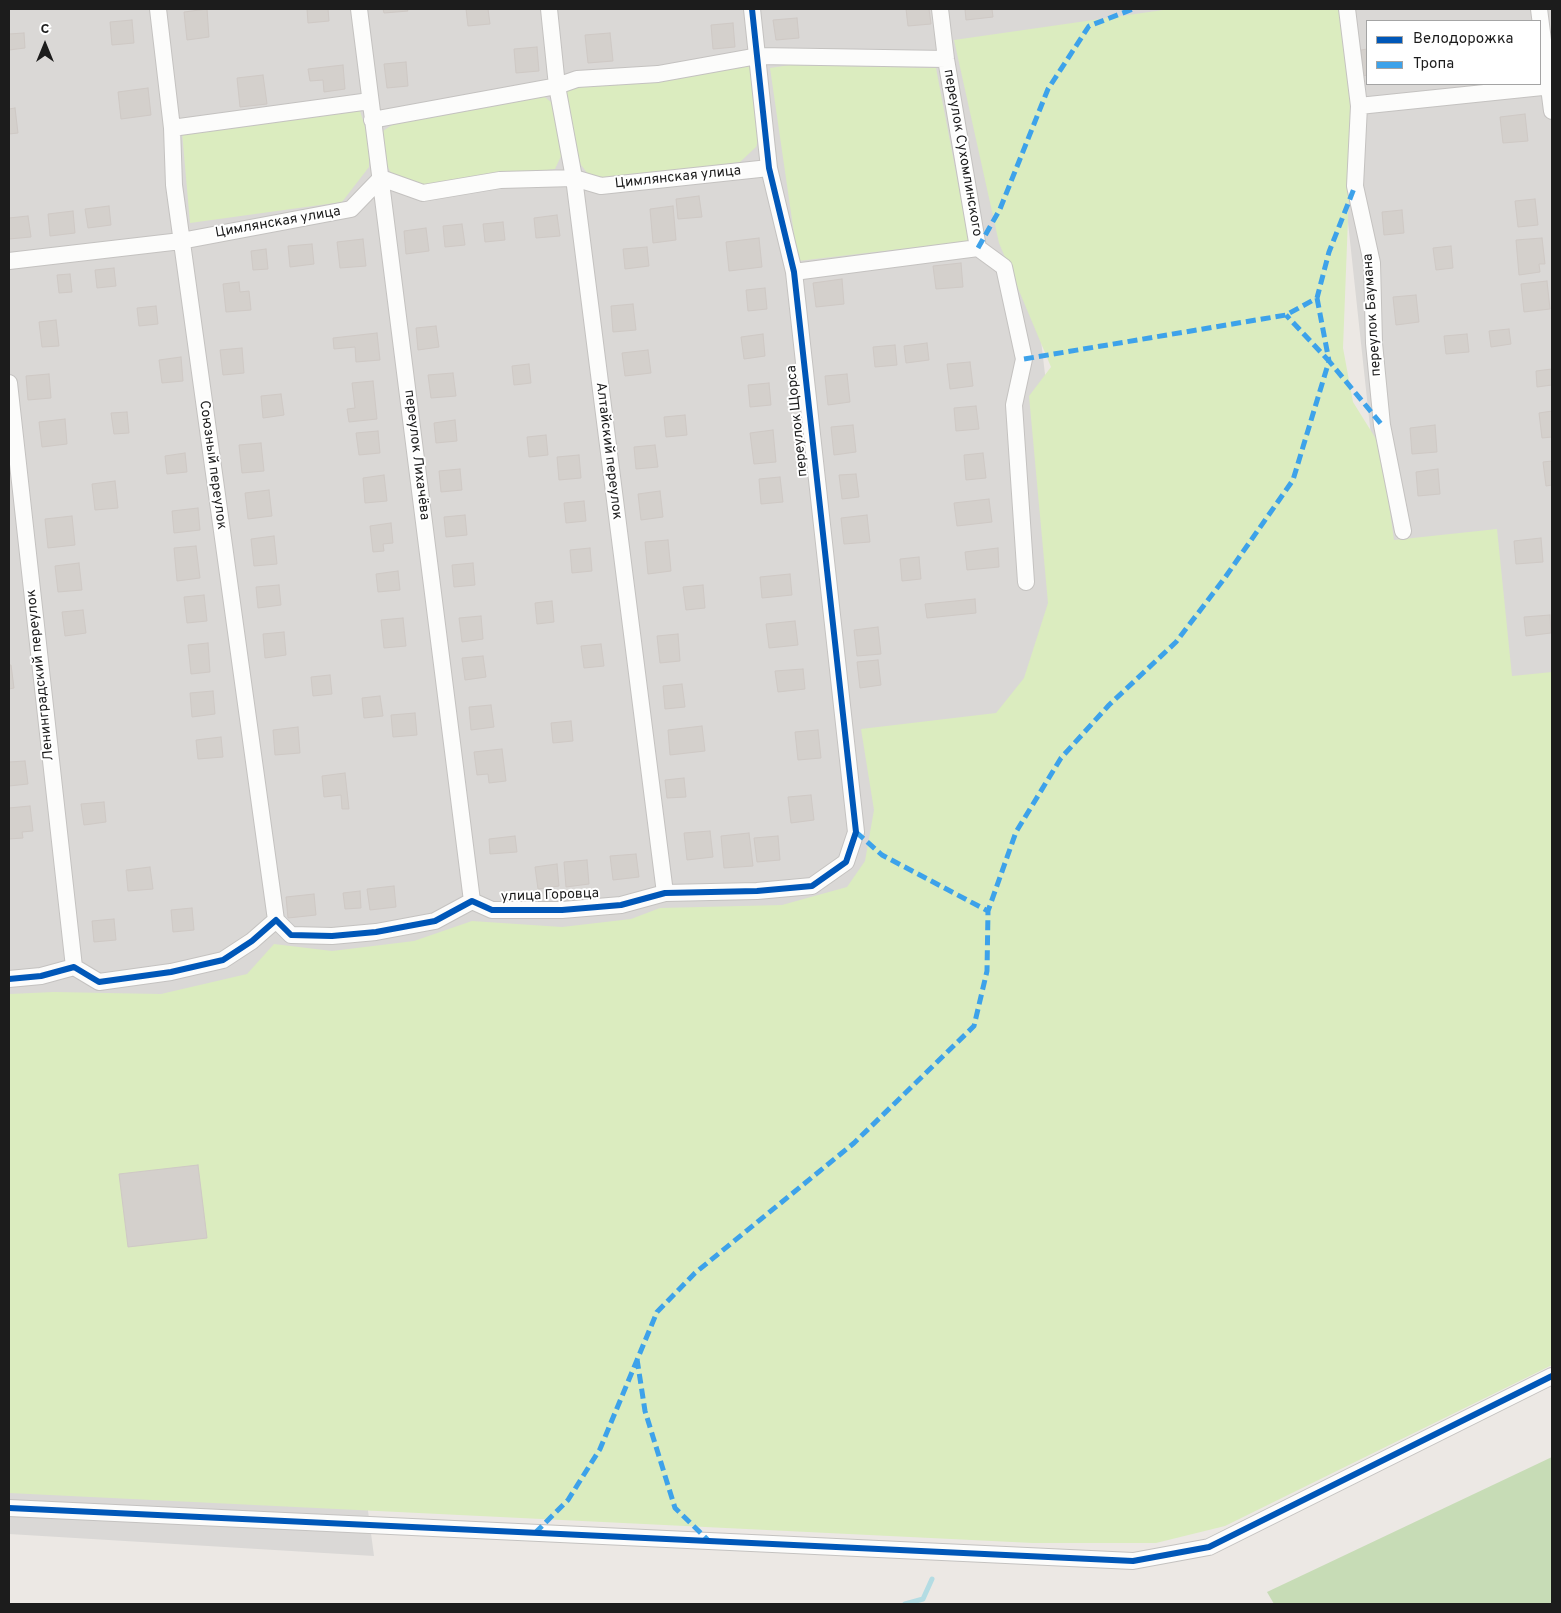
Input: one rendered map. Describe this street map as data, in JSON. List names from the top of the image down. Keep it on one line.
{"streets":{"street":["переулок Сухомлинского","Цимлянская улица","переулок Баумана","переулок Щорса","Алтайский переулок","переулок Лихачёва","Союзный переулок","Ленинградский переулок","улица Горовца"]},"crossings":[["Цимлянская улица","переулок Щорса"],["Цимлянская улица","Алтайский переулок"],["Цимлянская улица","переулок Лихачёва"],["Цимлянская улица","Союзный переулок"],["переулок Щорса","улица Горовца"],["Алтайский переулок","улица Горовца"],["переулок Лихачёва","улица Горовца"]],"legend":["Велодорожка","Тропа"],"north":"top"}
